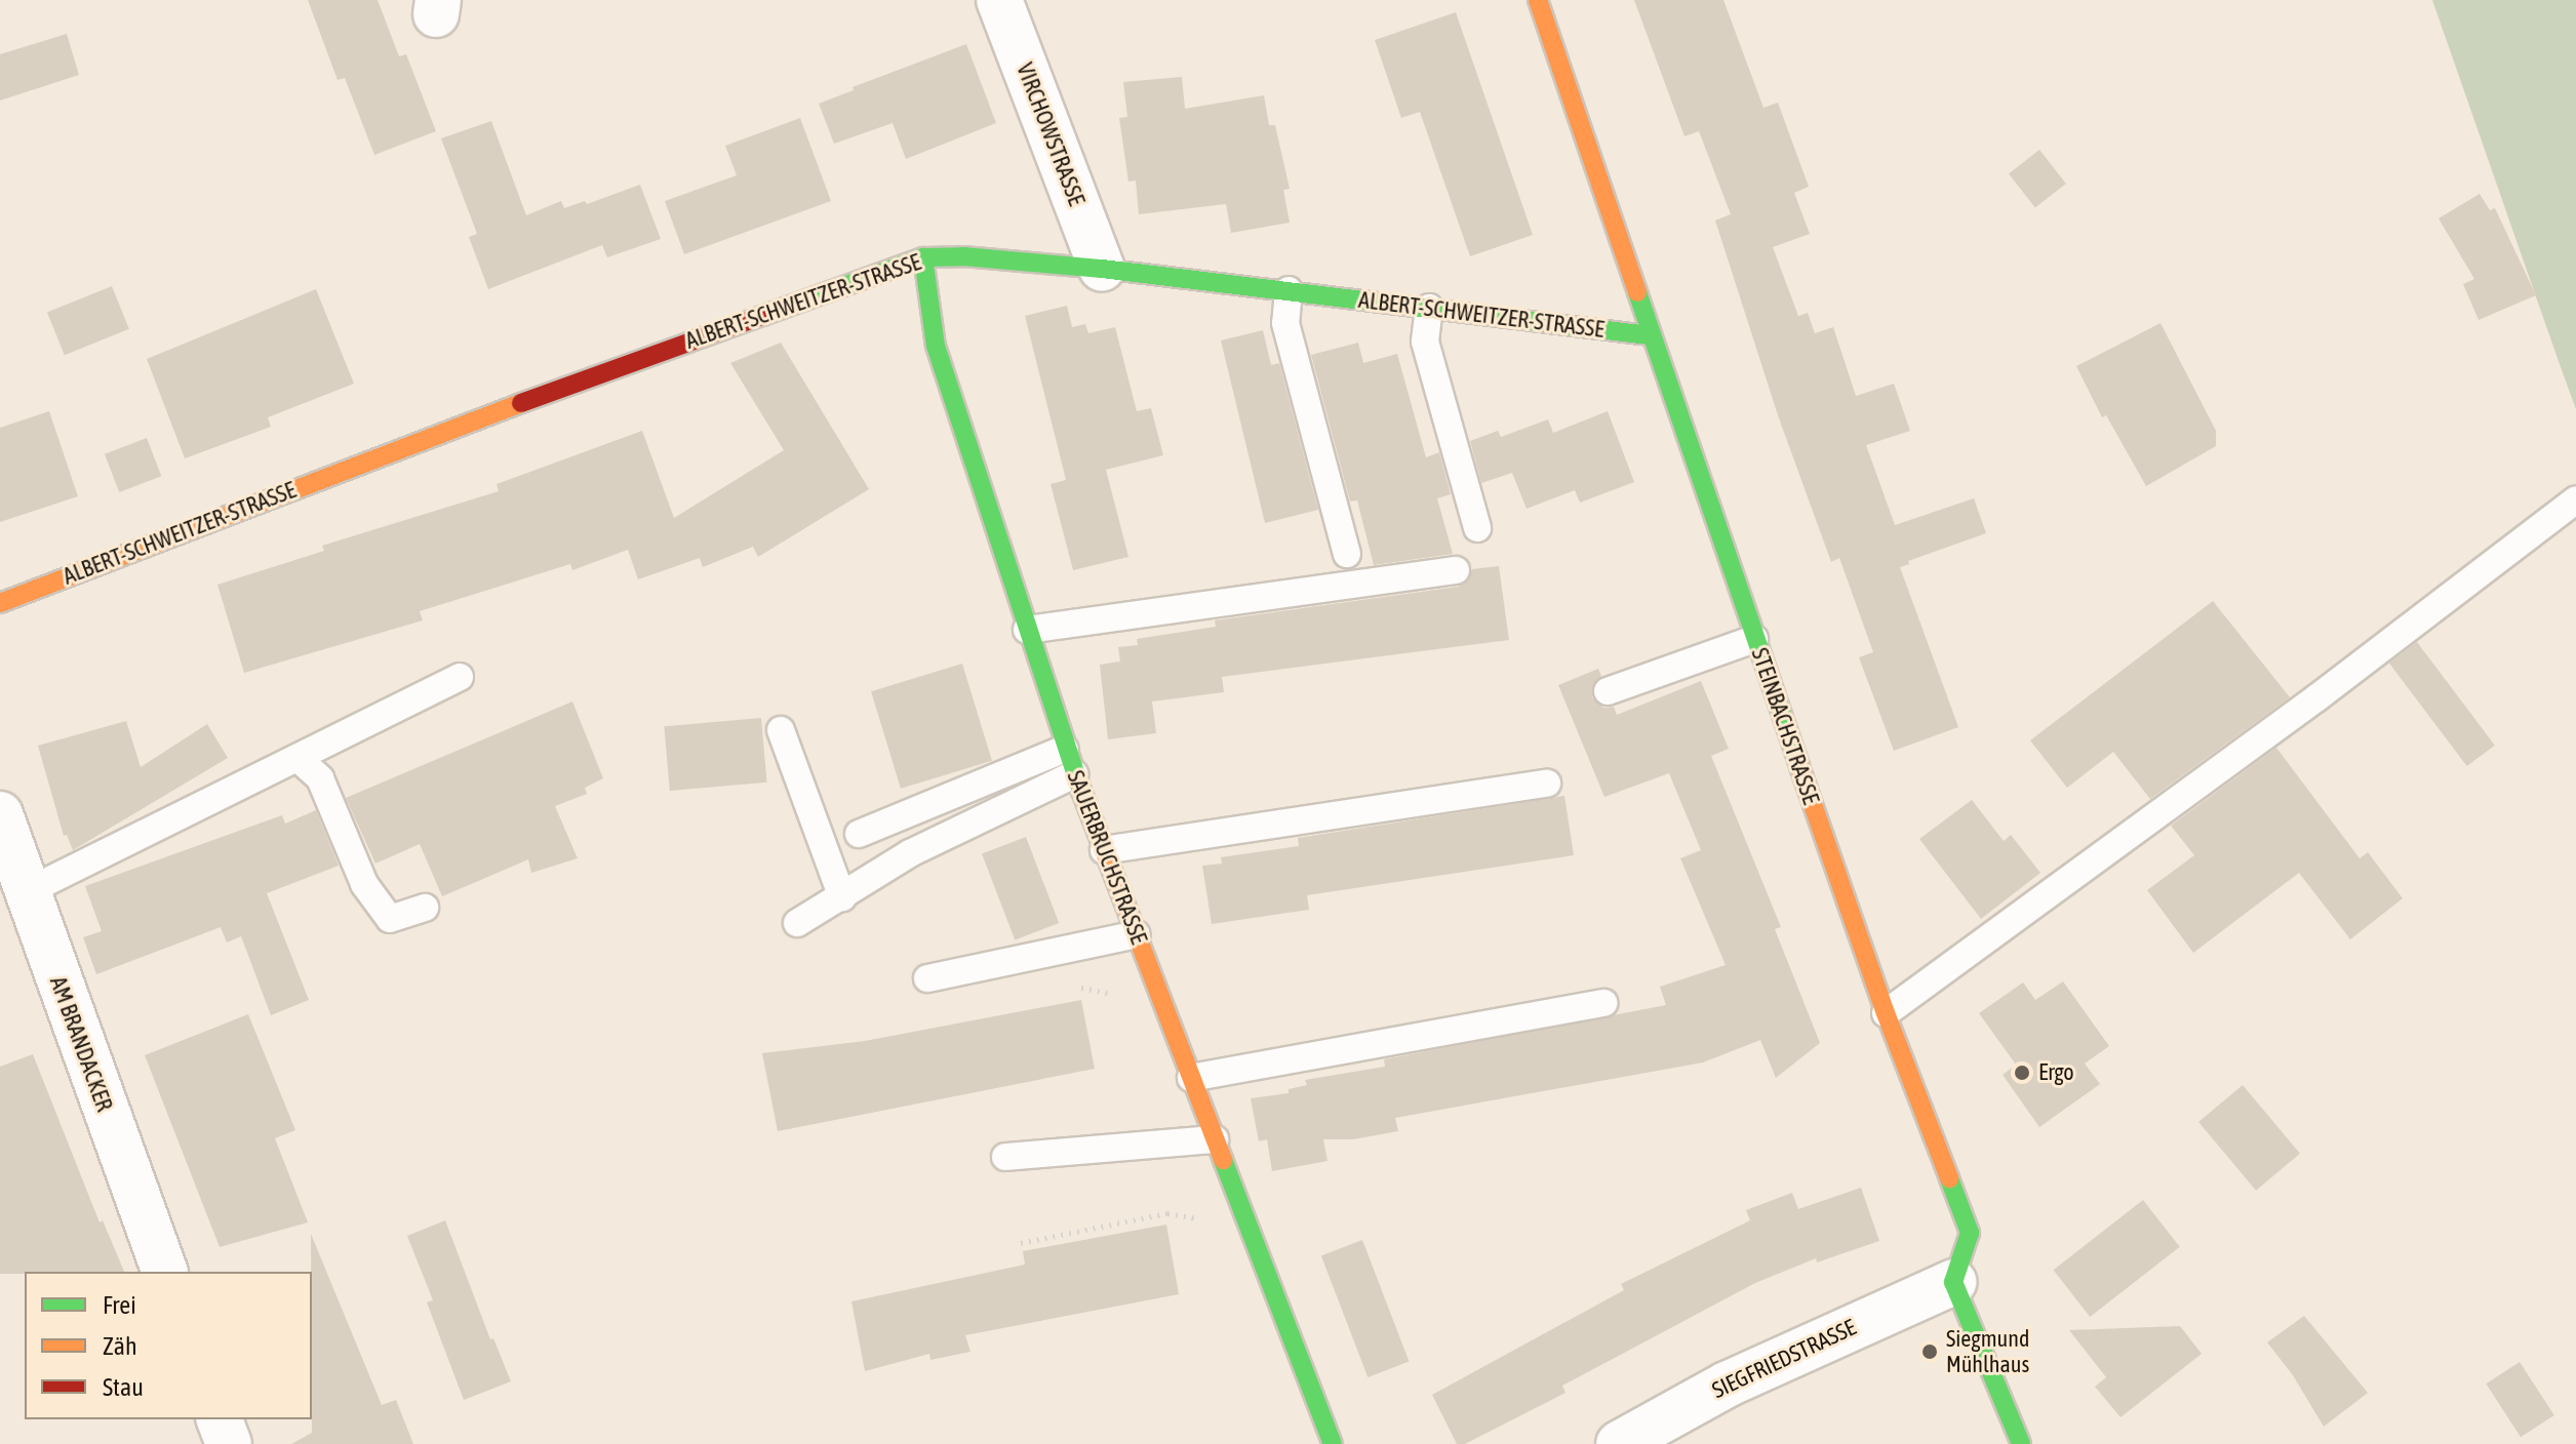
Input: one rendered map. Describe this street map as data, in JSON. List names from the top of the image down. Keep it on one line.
{"streets":{"street":["VIRCHOWSTRASSE","ALBERT-SCHWEITZER-STRASSE","STEINBACHSTRASSE","SAUERBRUCHSTRASSE","AM BRANDACKER","SIEGFRIEDSTRASSE"]},"crossings":[["VIRCHOWSTRASSE","ALBERT-SCHWEITZER-STRASSE"],["ALBERT-SCHWEITZER-STRASSE","STEINBACHSTRASSE"],["ALBERT-SCHWEITZER-STRASSE","SAUERBRUCHSTRASSE"],["STEINBACHSTRASSE","SIEGFRIEDSTRASSE"]],"places":["Ergo","Siegmund Mühlhaus"],"legend":["Frei","Zäh","Stau"]}
